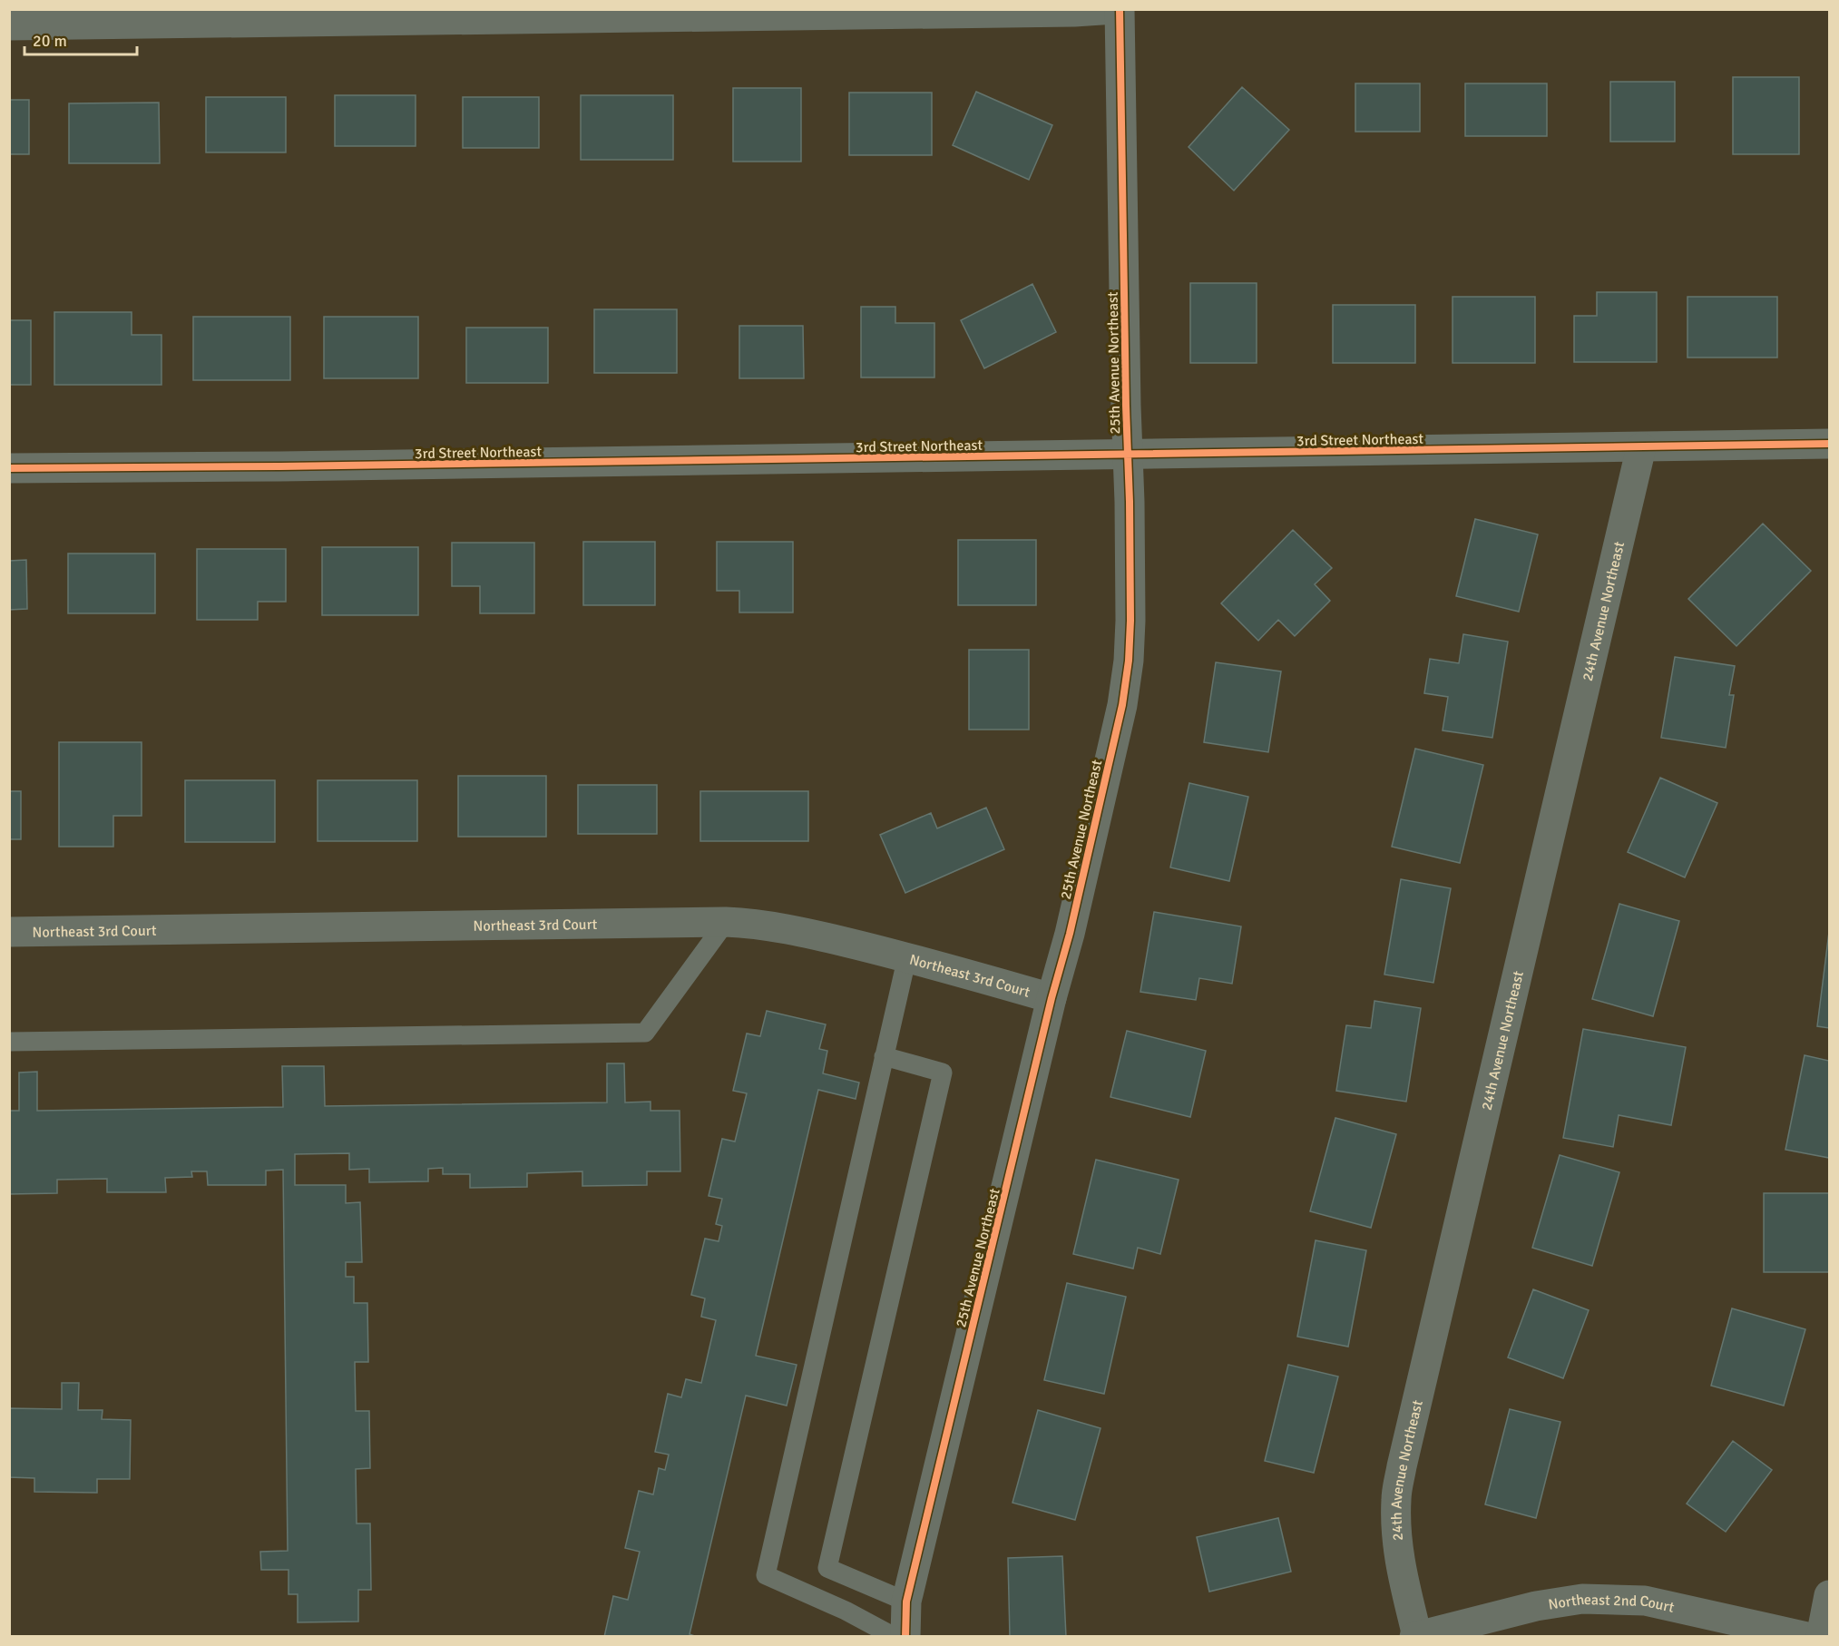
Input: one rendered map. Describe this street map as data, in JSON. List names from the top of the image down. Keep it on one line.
{"streets":{"street":["25th Avenue Northeast","3rd Street Northeast","24th Avenue Northeast","Northeast 3rd Court","Northeast 2nd Court"]},"crossings":[["25th Avenue Northeast","3rd Street Northeast"],["25th Avenue Northeast","Northeast 3rd Court"],["3rd Street Northeast","24th Avenue Northeast"],["24th Avenue Northeast","Northeast 2nd Court"]],"scale_bar":"20 m"}
